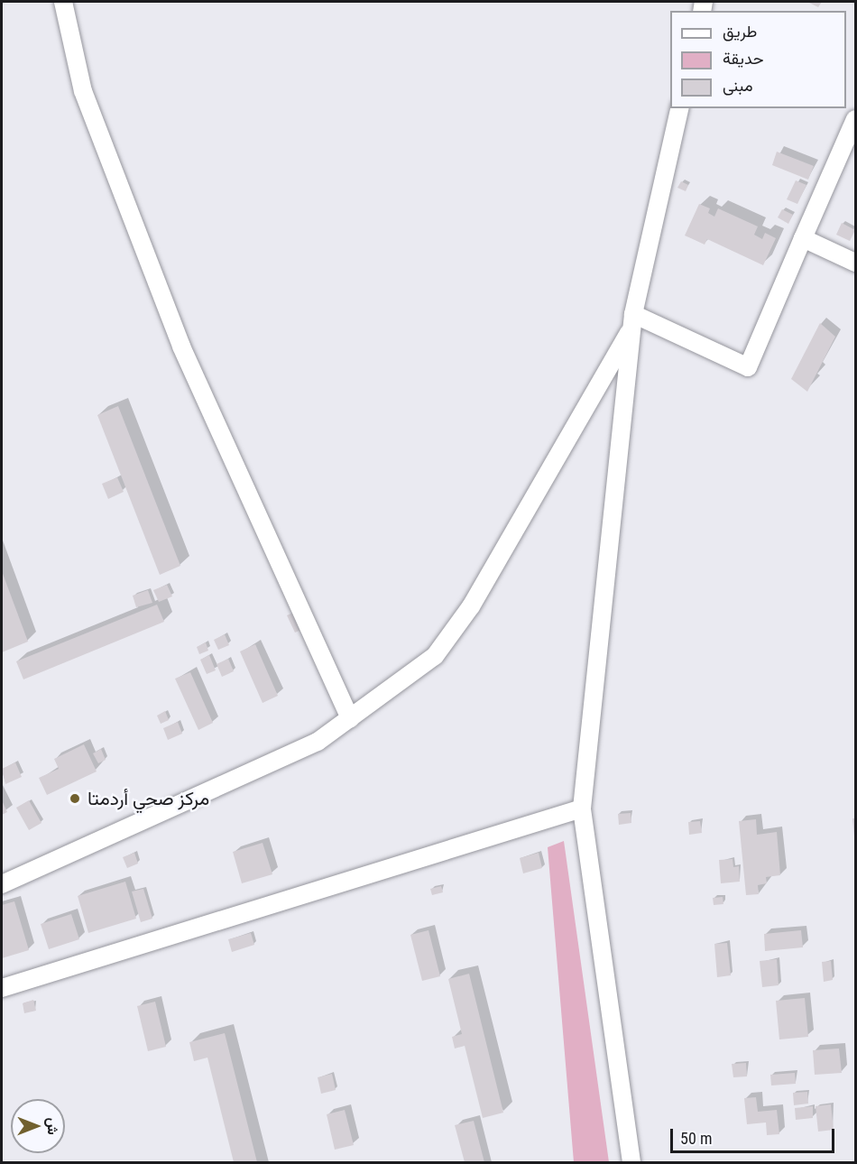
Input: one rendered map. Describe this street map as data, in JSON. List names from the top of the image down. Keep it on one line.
{"places":["مركز صحي أردمتا"],"legend":["طريق","حديقة","مبنى"],"scale_bar":"50 m","north":"right"}
